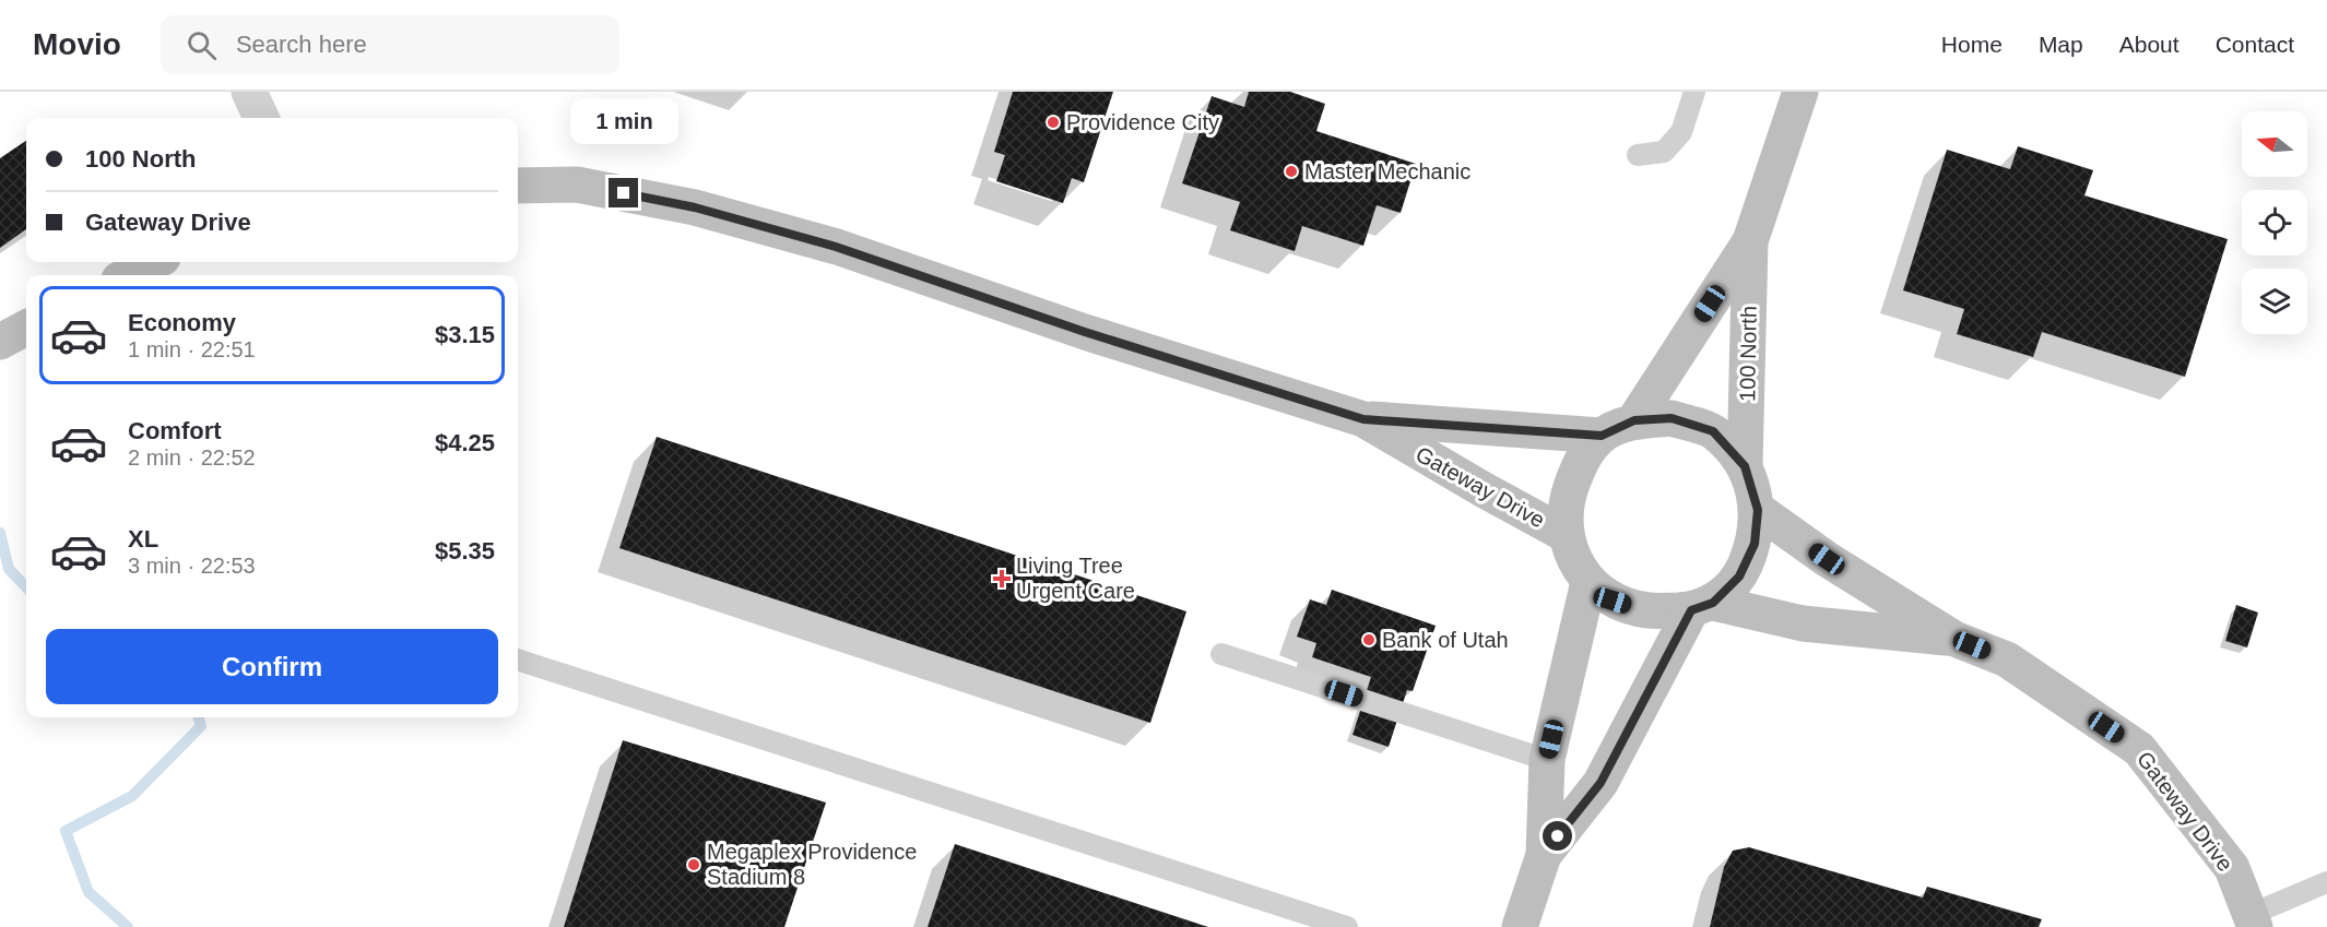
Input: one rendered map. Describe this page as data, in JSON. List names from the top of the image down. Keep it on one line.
{"streets":{"main road":["100 North","Gateway Drive"]},"crossings":[["100 North","Gateway Drive"]],"places":{"other":["Providence City","Master Mechanic","Bank of Utah","Megaplex Providence Stadium 8"],"health":["Living Tree Urgent Care"]},"north":"left","page":{"header":"Movio","search":"Search here","nav":["Home","Map","About","Contact"],"bubble":"1 min","banner":["100 North","Gateway Drive"],"list":[{"name":"Economy","note":"1 min · 22:51","value":"$3.15"},{"name":"Comfort","note":"2 min · 22:52","value":"$4.25"},{"name":"XL","note":"3 min · 22:53","value":"$5.35"}],"buttons":"Confirm"}}
